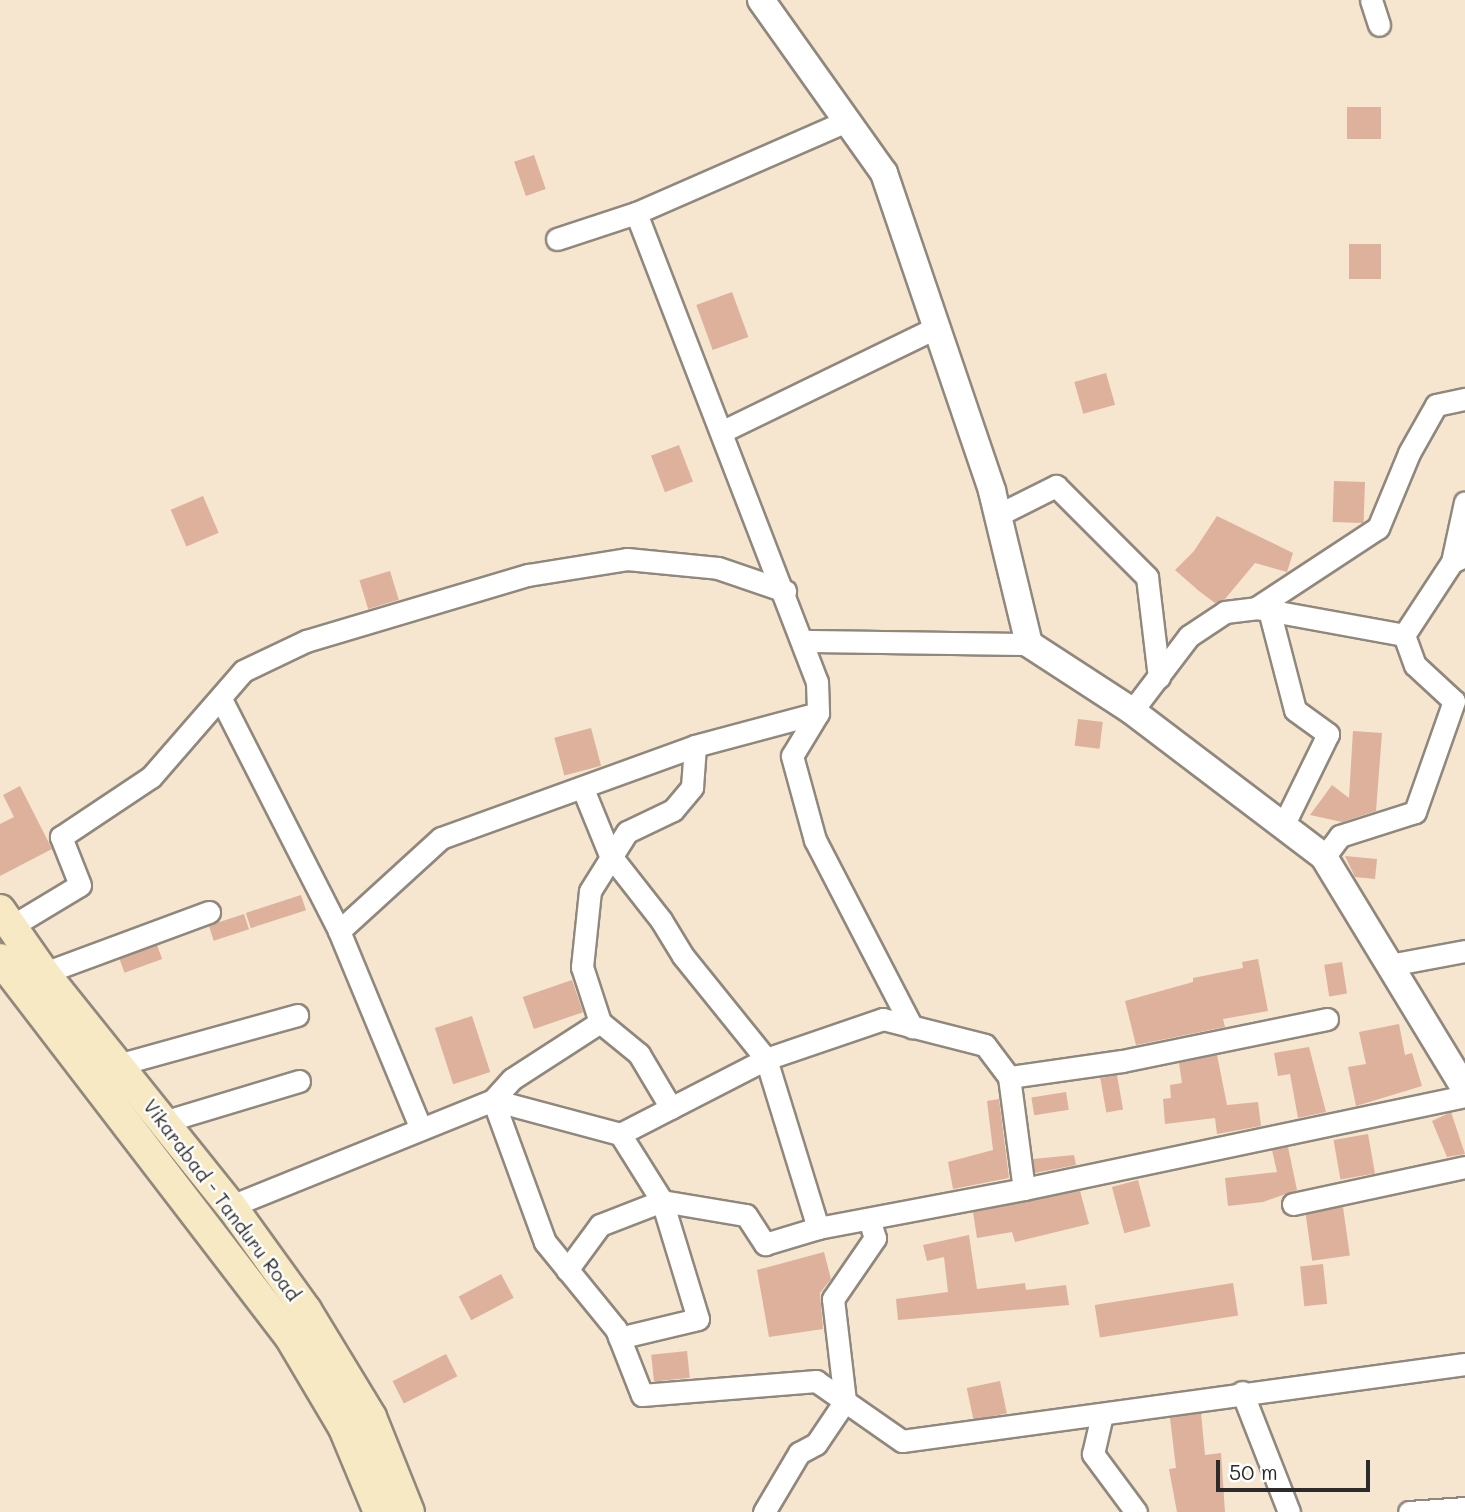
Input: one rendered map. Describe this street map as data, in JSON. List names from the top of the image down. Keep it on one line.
{"streets":{"main road":["Vikarabad - Tanduru Road"]},"scale_bar":"50 m"}
